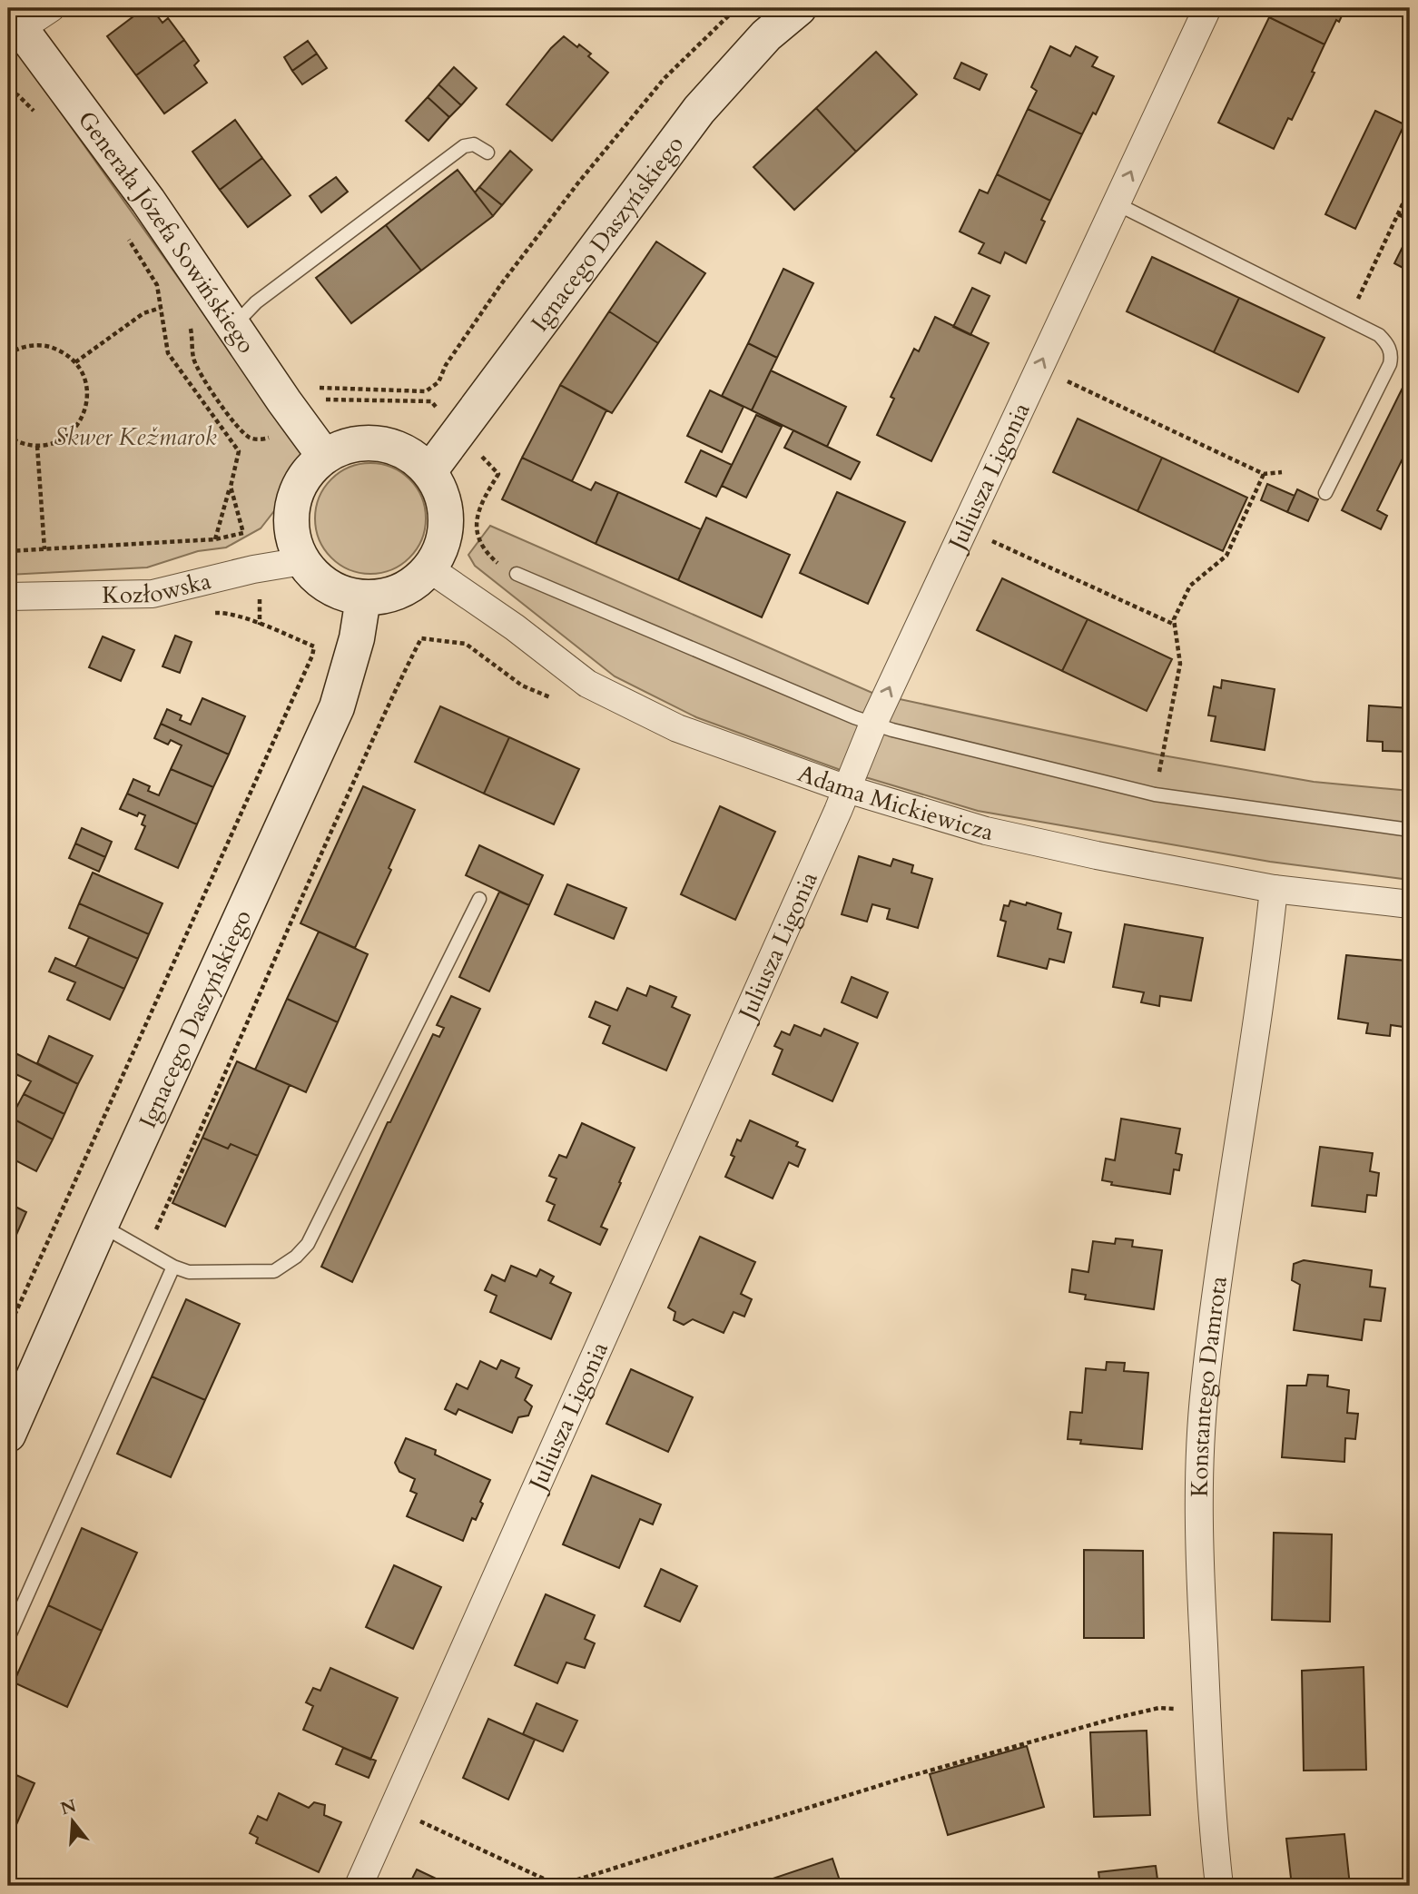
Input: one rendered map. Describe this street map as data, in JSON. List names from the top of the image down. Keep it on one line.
{"streets":{"street":["Generała Józefa Sowińskiego","Ignacego Daszyńskiego","Juliusza Ligonia","Kozłowska","Adama Mickiewicza","Konstantego Damrota"]},"crossings":[["Generała Józefa Sowińskiego","Ignacego Daszyńskiego"],["Generała Józefa Sowińskiego","Kozłowska"],["Generała Józefa Sowińskiego","Adama Mickiewicza"],["Ignacego Daszyńskiego","Kozłowska"],["Ignacego Daszyńskiego","Adama Mickiewicza"],["Juliusza Ligonia","Adama Mickiewicza"],["Kozłowska","Adama Mickiewicza"],["Adama Mickiewicza","Konstantego Damrota"]],"one_way":["Juliusza Ligonia"],"parks":["Skwer Kežmarok"],"north":"top"}
